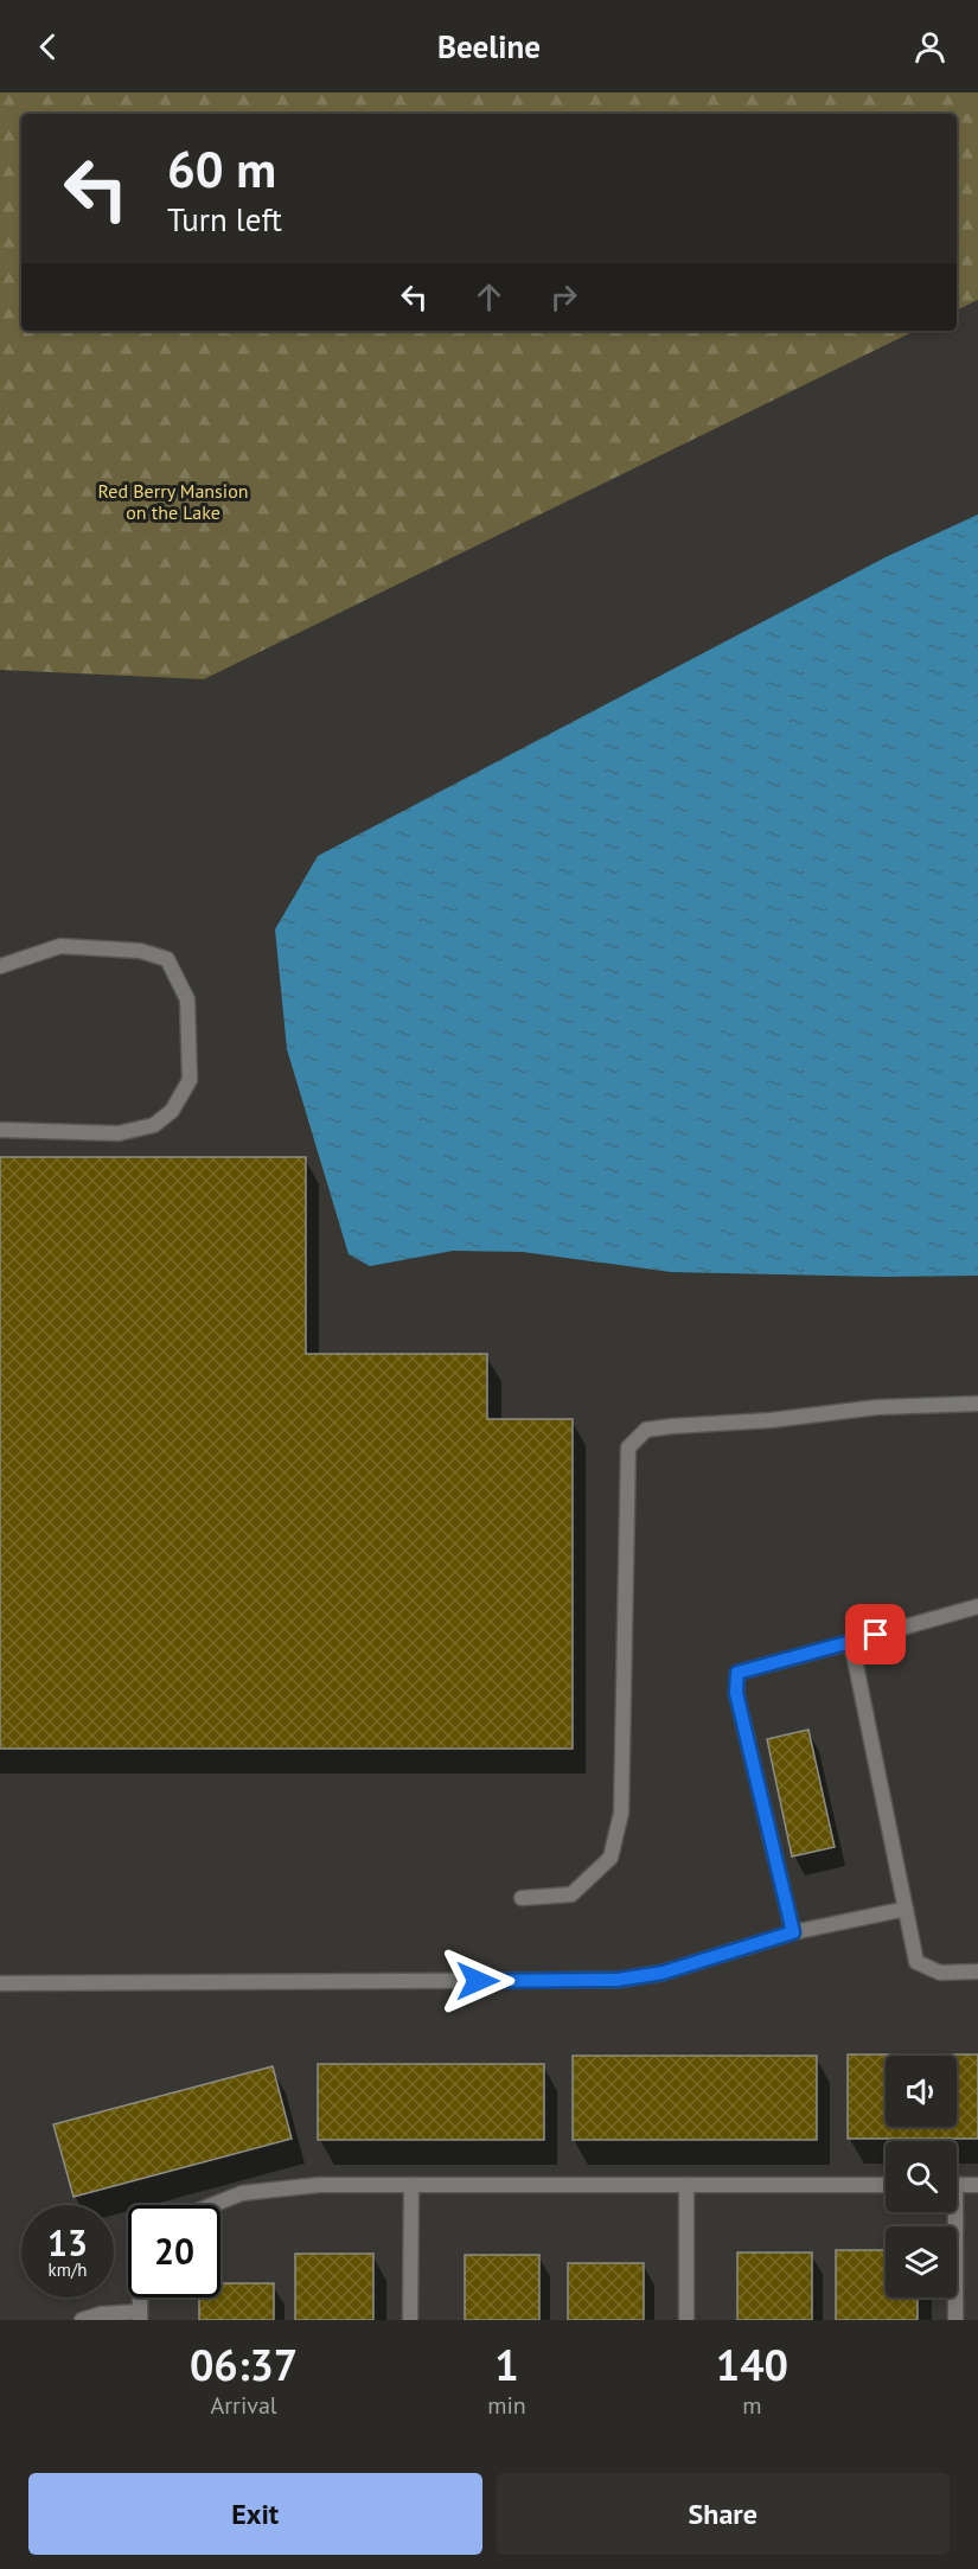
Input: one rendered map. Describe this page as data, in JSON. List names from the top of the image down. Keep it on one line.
{"parks":["Red Berry Mansion on the Lake"],"page":{"header":"Beeline","turn":["60 m","Turn left"],"speed":"13 km/h","limit":"20","eta":["06:37","Arrival","1","min","140","m"],"buttons":["Exit","Share"]}}
